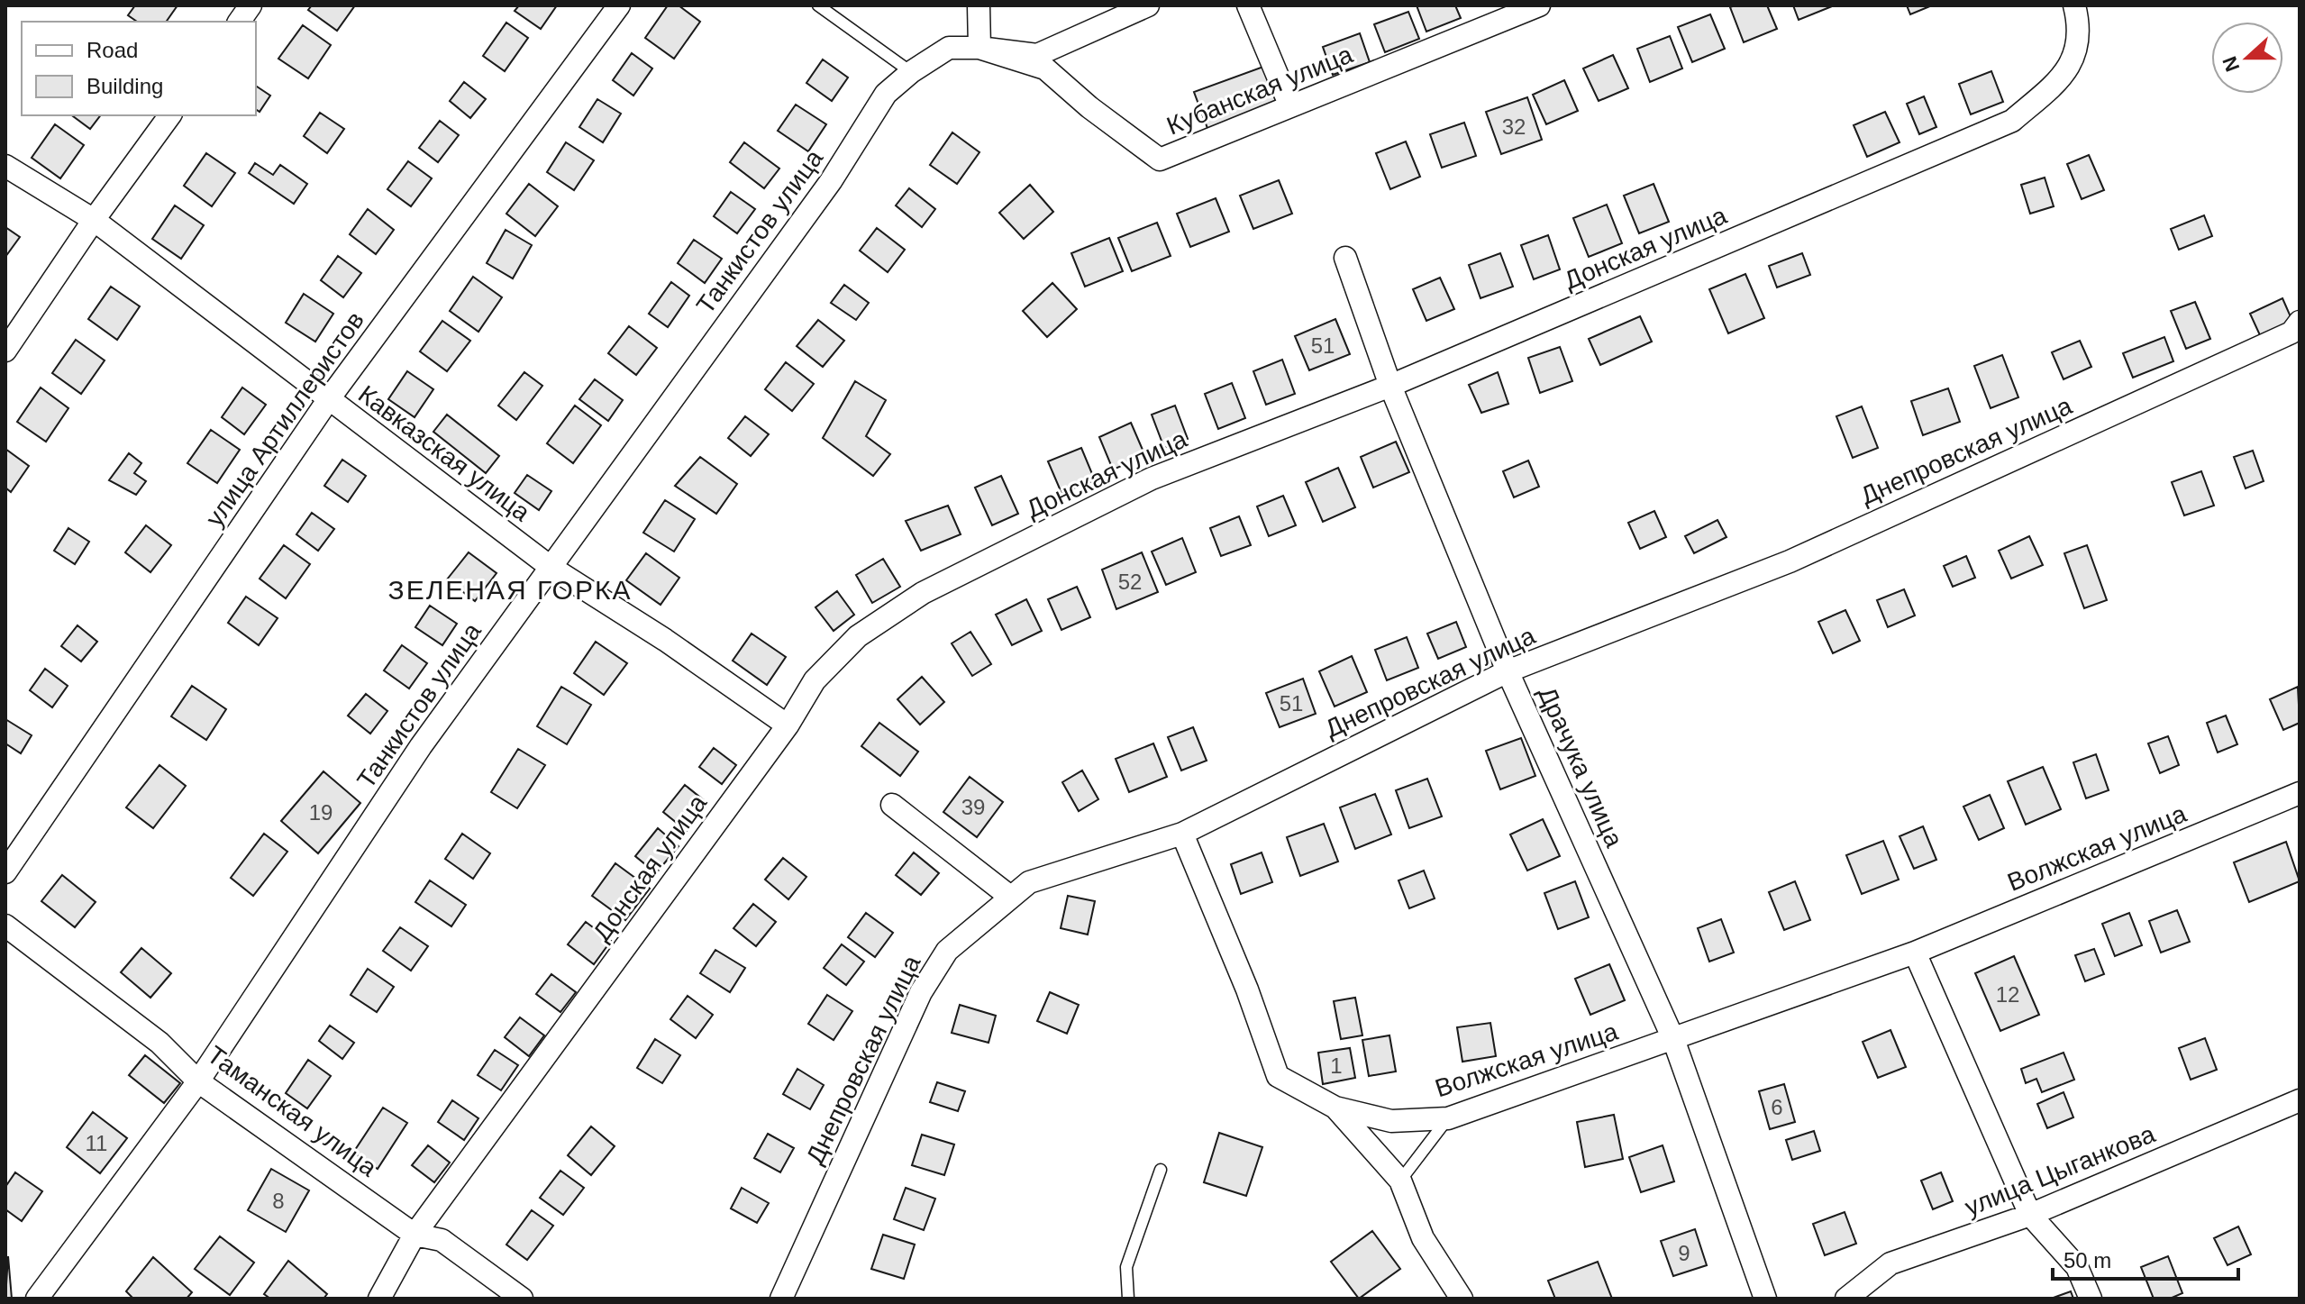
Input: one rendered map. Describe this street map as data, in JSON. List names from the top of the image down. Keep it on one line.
{"streets":{"street":["Кубанская улица","Танкистов улица","Донская улица","улица Артиллеристов","Днепровская улица","Кавказская улица","Драчука улица","Волжская улица","Таманская улица","улица Цыганкова"]},"crossings":[["Кубанская улица","Танкистов улица"],["Танкистов улица","Кавказская улица"],["Танкистов улица","Таманская улица"],["Донская улица","Кавказская улица"],["Донская улица","Драчука улица"],["Донская улица","Таманская улица"],["улица Артиллеристов","Кавказская улица"],["Днепровская улица","Драчука улица"],["Днепровская улица","Волжская улица"],["Драчука улица","Волжская улица"]],"districts":["ЗЕЛЕНАЯ ГОРКА"],"house_numbers":["32","51","52","51","39","19","12","1","6","11","8","9"],"legend":["Road","Building"],"scale_bar":"50 m","north":"left"}
